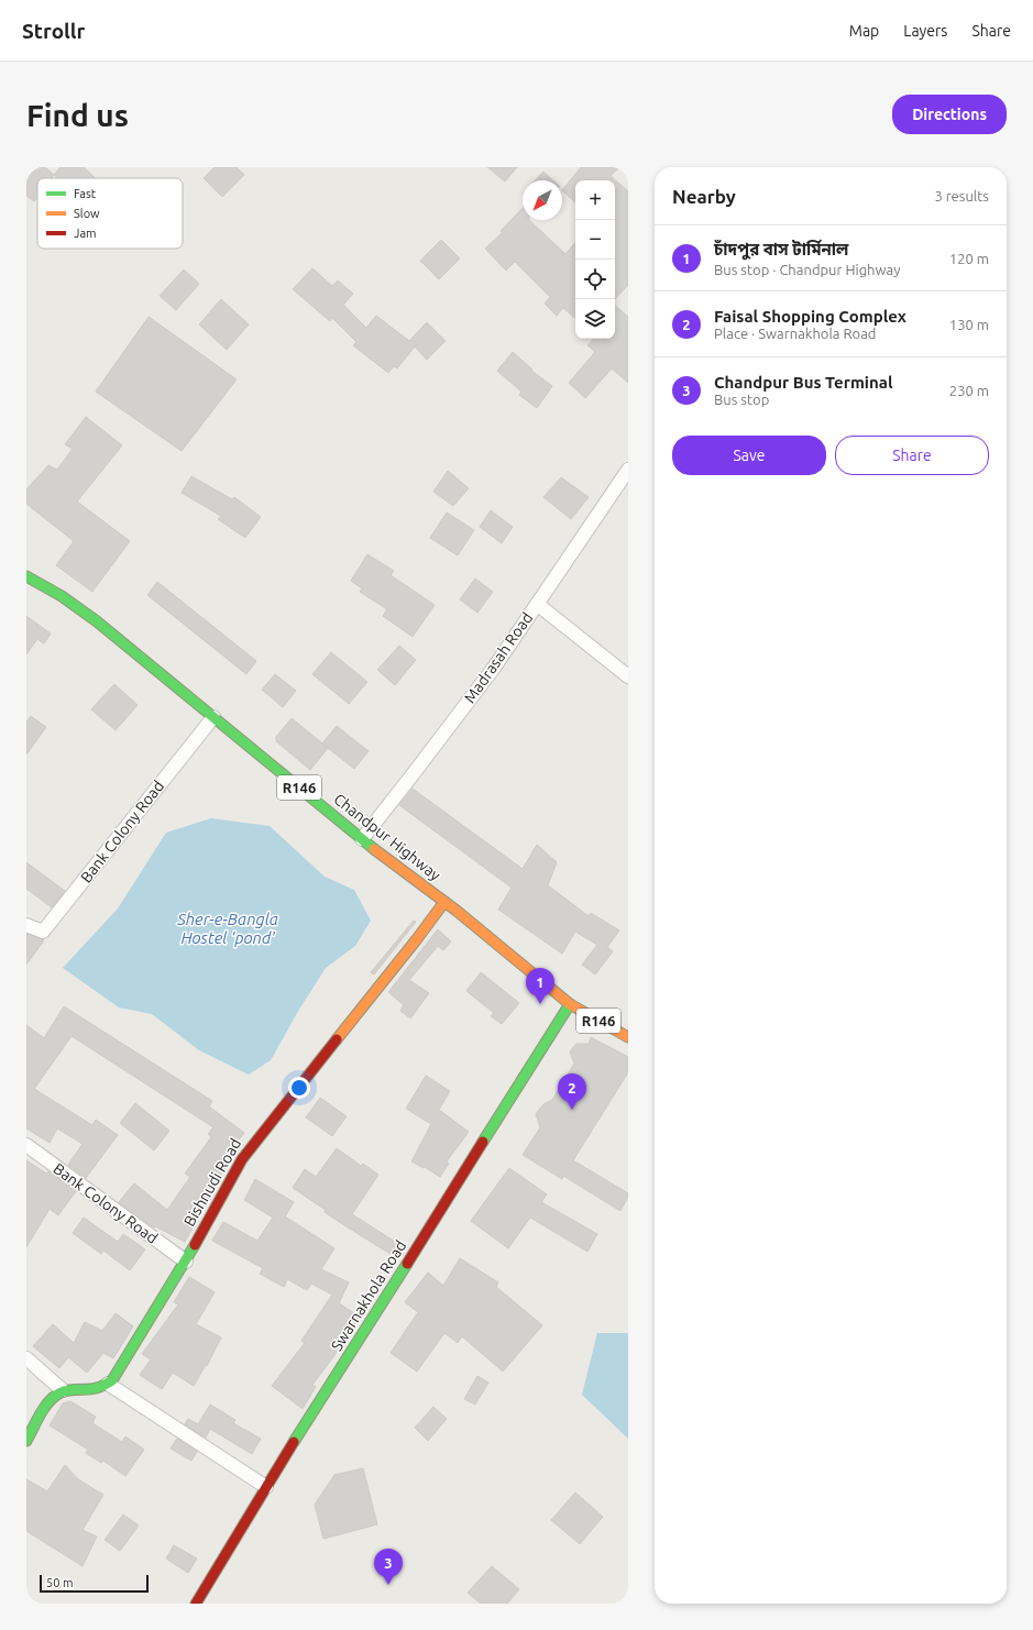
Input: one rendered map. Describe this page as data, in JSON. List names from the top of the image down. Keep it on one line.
{"streets":{"street":["Madrasah Road","R146","Bank Colony Road","Chandpur Highway","Bishnudi Road","Swarnakhola Road"]},"crossings":[["Madrasah Road","Chandpur Highway"],["Bank Colony Road","Chandpur Highway"],["Bank Colony Road","Bishnudi Road"],["Chandpur Highway","Bishnudi Road"],["Chandpur Highway","Swarnakhola Road"]],"water":["Sher-e-Bangla Hostel 'pond'"],"legend":["Fast","Slow","Jam"],"scale_bar":"50 m","north":"bottom left","page":{"header":"Strollr","nav":["Map","Layers","Share"],"buttons":["Directions",["Save","Share"]],"title":"Find us","heading":["Nearby","3 results"],"map_buttons":["+","−"],"list":[{"mark":"1","name":"চাঁদপুর বাস টার্মিনাল","note":"Bus stop · Chandpur Highway","value":"120 m"},{"mark":"2","name":"Faisal Shopping Complex","note":"Place · Swarnakhola Road","value":"130 m"},{"mark":"3","name":"Chandpur Bus Terminal","note":"Bus stop","value":"230 m"}],"pins":["1","2","3"],"scale":"50 m"}}
